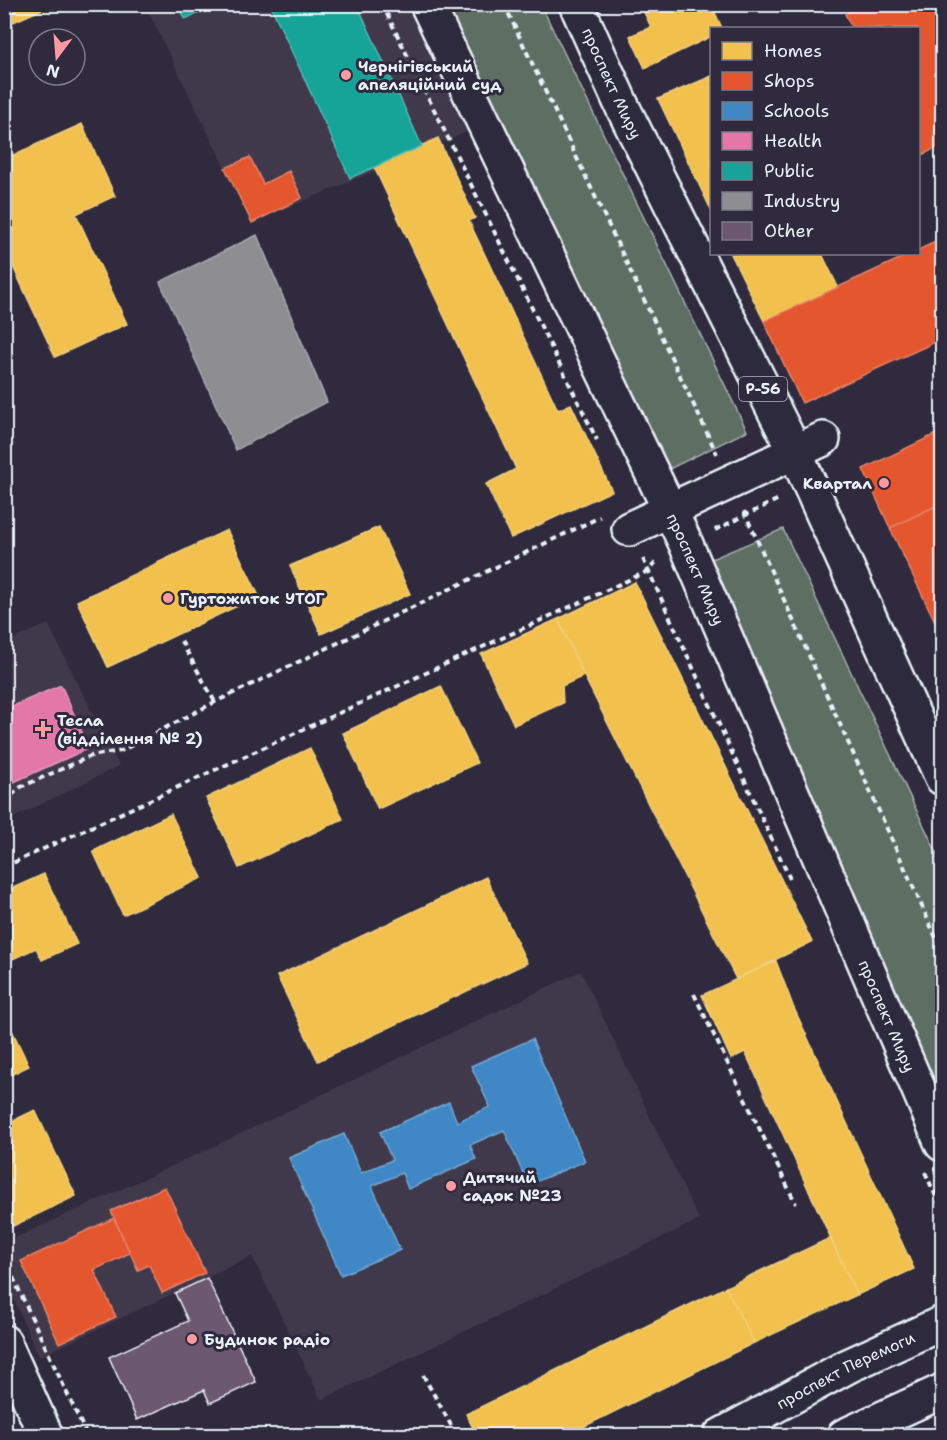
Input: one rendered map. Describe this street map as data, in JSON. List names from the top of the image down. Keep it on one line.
{"streets":{"main road":["проспект Миру","Р-56","проспект Перемоги"]},"places":{"other":["Чернігівський апеляційний суд","Квартал","Гуртожиток УТОГ","Дитячий садок №23","Будинок радіо"],"health":["Тесла (відділення № 2)"]},"legend":["Homes","Shops","Schools","Health","Public","Industry","Other"],"north":"bottom"}
